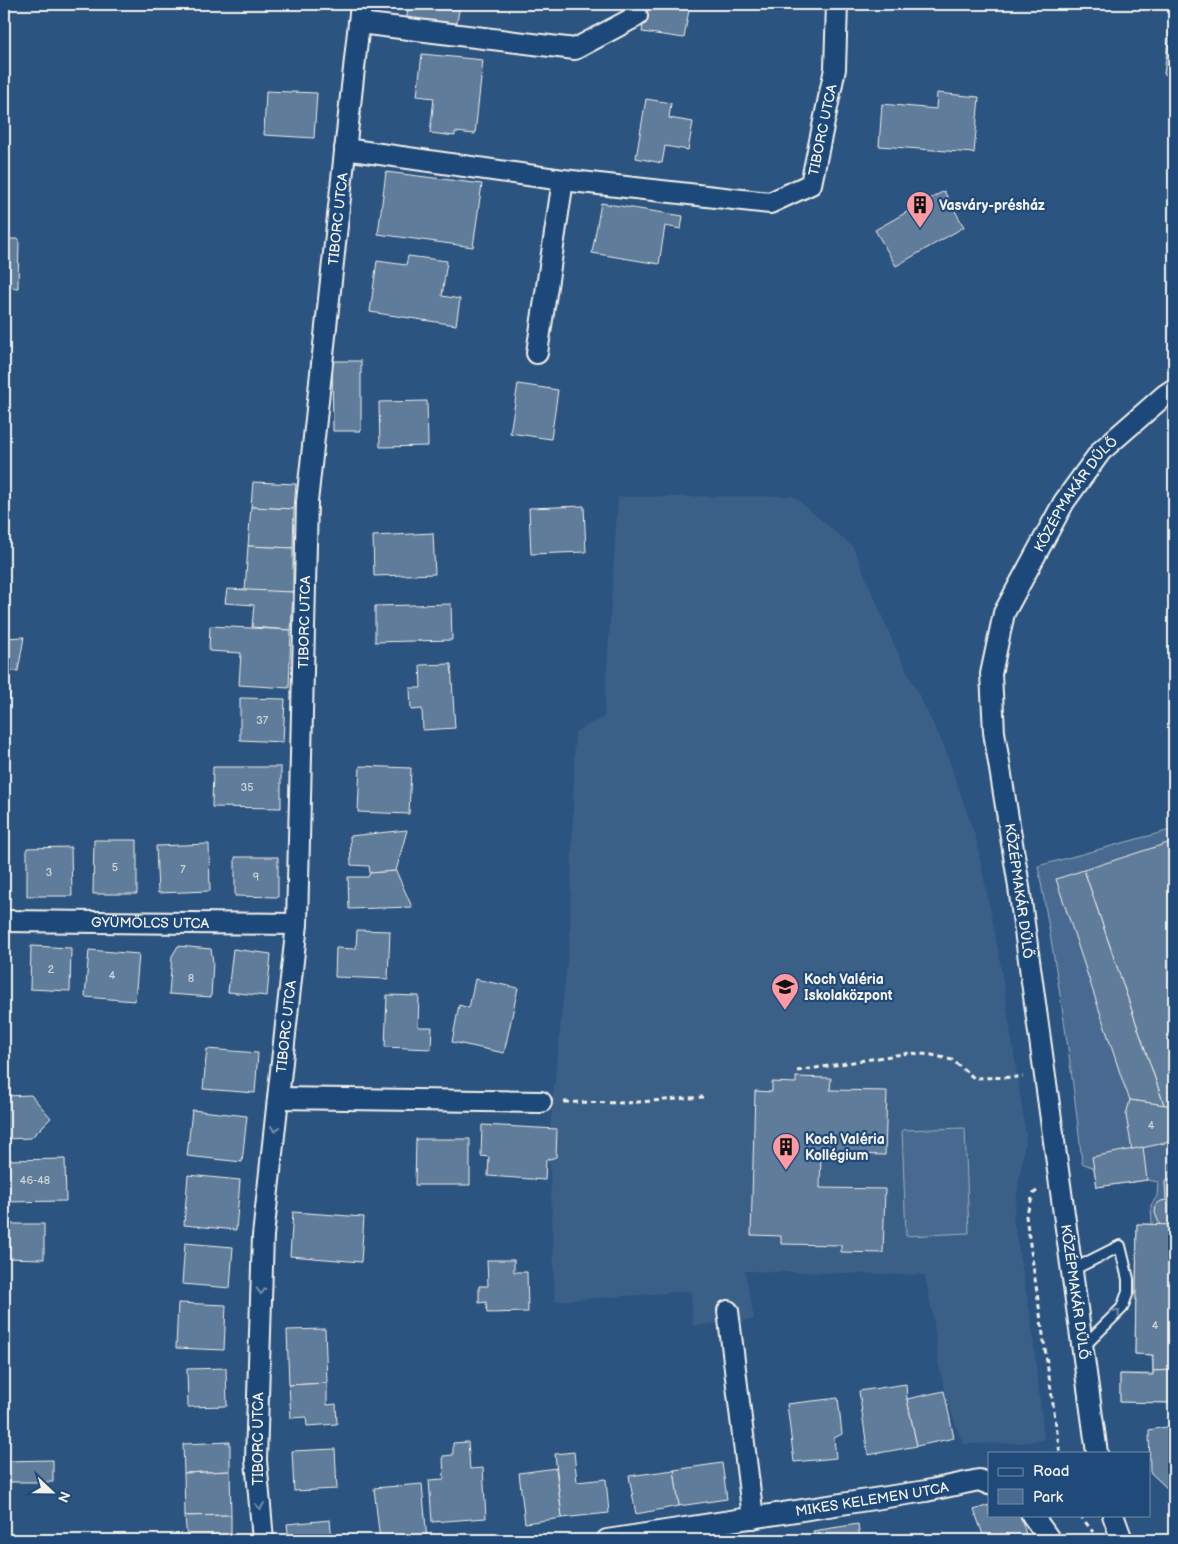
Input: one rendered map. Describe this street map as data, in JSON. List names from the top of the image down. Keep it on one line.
{"streets":{"street":["TIBORC UTCA","KÖZÉPMAKÁR DŰLŐ","GYÜMÖLCS UTCA","MIKES KELEMEN UTCA"]},"crossings":[["TIBORC UTCA","GYÜMÖLCS UTCA"]],"places":{"building":["Vasváry-présház","Koch Valéria Kollégium"],"school or university":["Koch Valéria Iskolaközpont"]},"house_numbers":["37","35","5","7","3","9","2","4","8","4","46-48","4"],"legend":["Road","Park"],"north":"right"}
